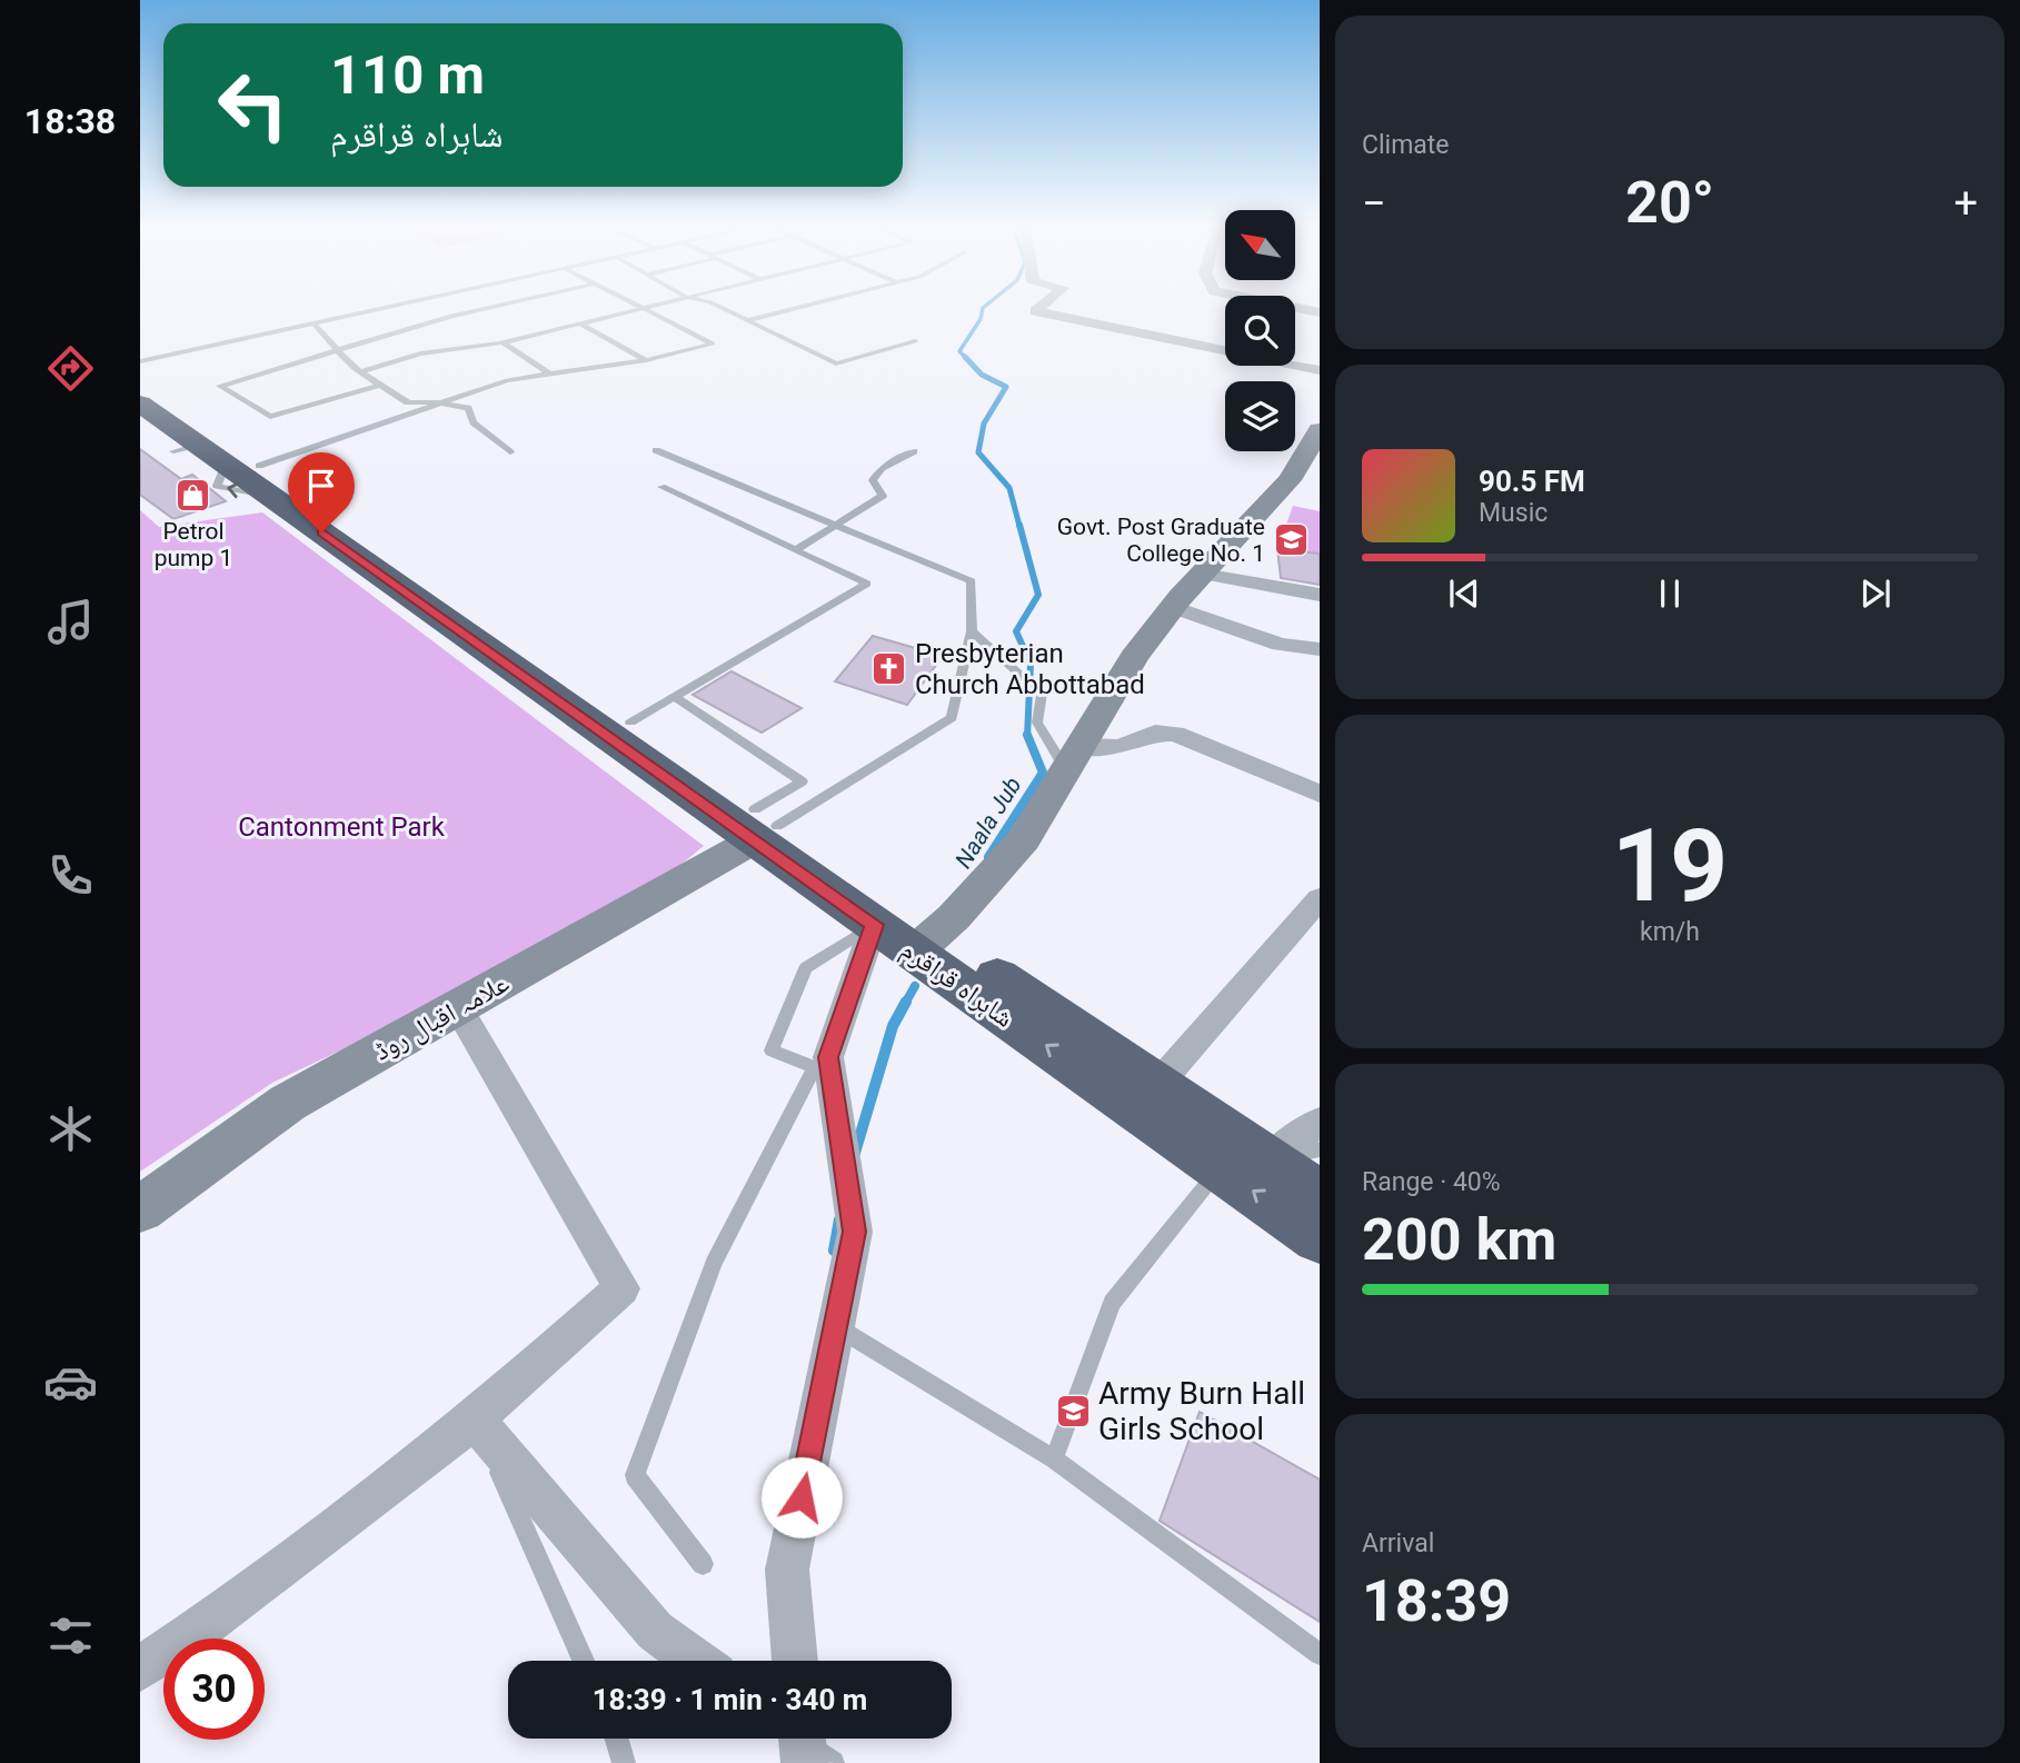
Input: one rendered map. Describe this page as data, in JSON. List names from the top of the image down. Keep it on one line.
{"streets":{"highway":["شاہراہ قراقرم"],"main road":["علامہ اقبال روڈ"]},"crossings":[["شاہراہ قراقرم","علامہ اقبال روڈ"]],"water":["Naala Jub"],"parks":["Cantonment Park"],"places":{"shop":["Petrol pump 1"],"school or university":["Govt. Post Graduate College No. 1","Army Burn Hall Girls School"],"church":["Presbyterian Church Abbottabad"]},"north":"top left","page":{"tabs":"18:38","tile":["Climate",["19","km/h"],["Range · 40%","200 km"],["Arrival","18:39"]],"turn":["110 m","شاہراہ قراقرم"],"heat":["−","20°","+"],"song":["90.5 FM","Music"],"limit":"30","trip":"18:39 · 1 min · 340 m"}}
